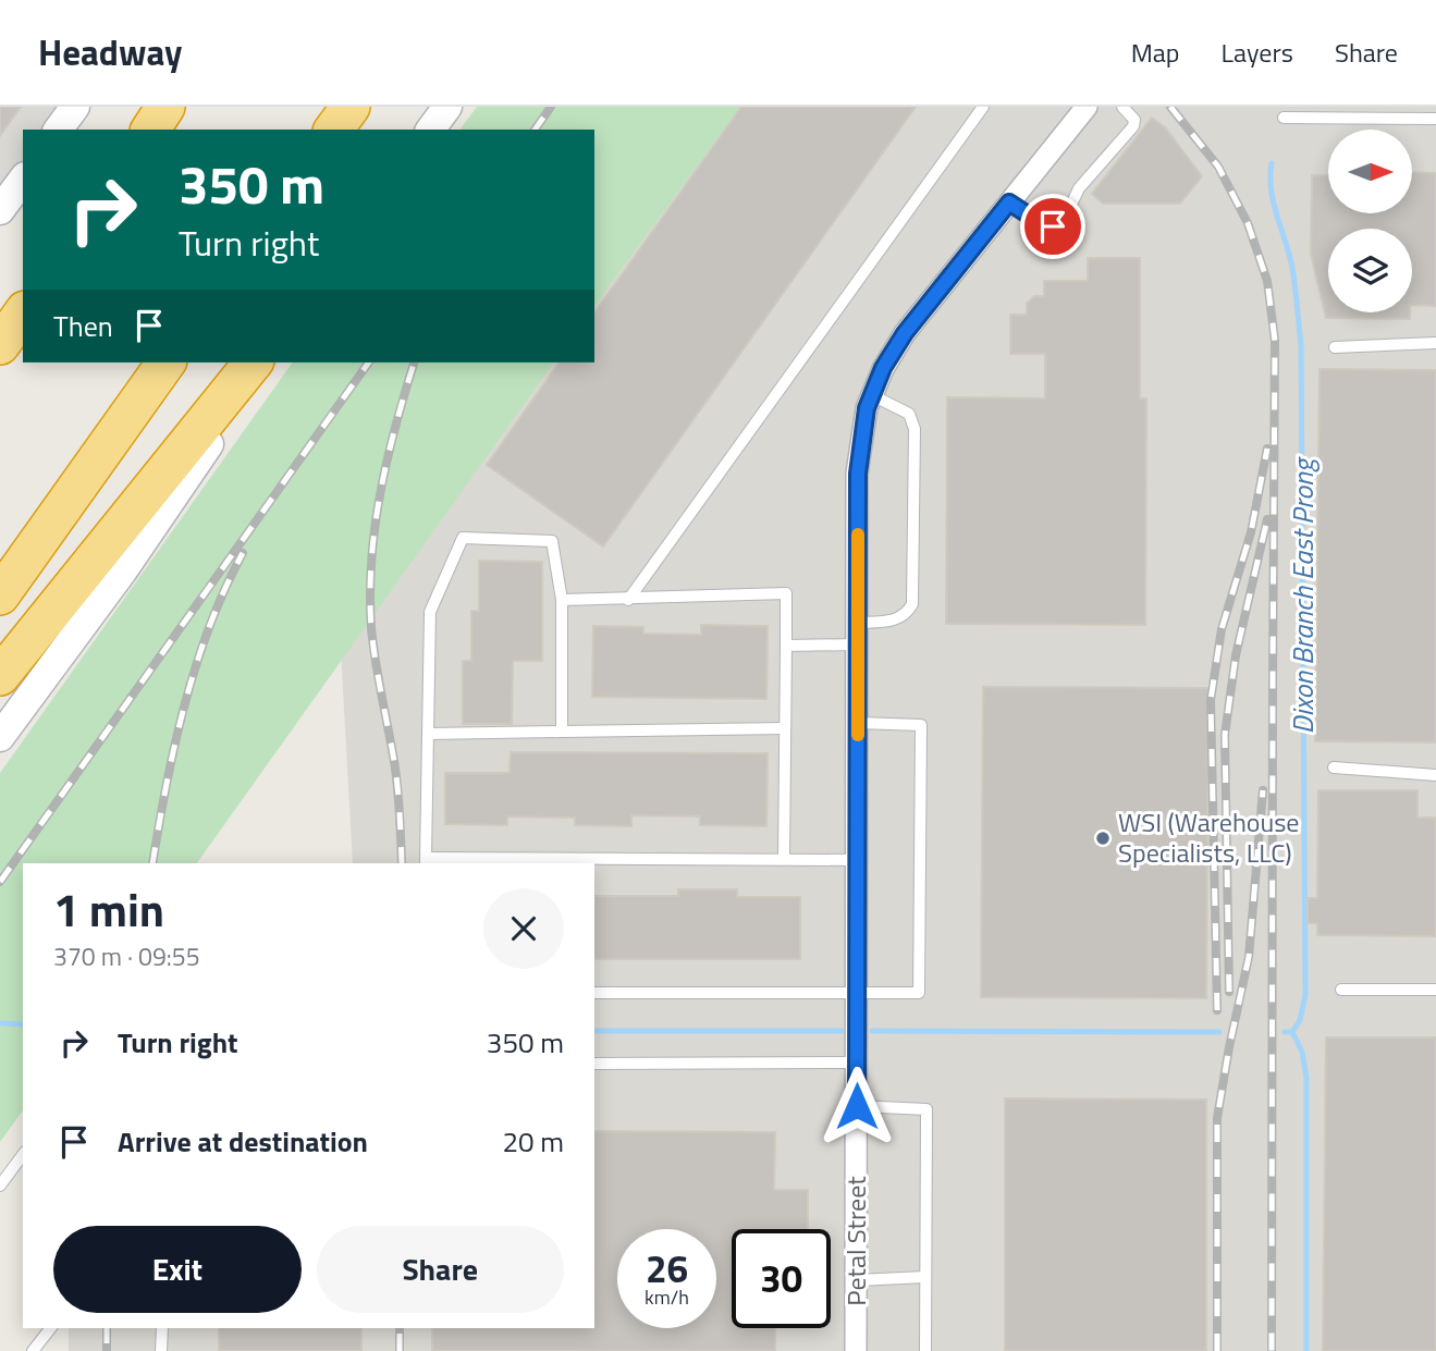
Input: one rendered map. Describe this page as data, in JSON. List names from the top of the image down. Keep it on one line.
{"streets":{"street":["Petal Street"]},"water":["Dixon Branch East Prong"],"places":["WSI (Warehouse Specialists, LLC)"],"north":"right","page":{"header":"Headway","nav":["Map","Layers","Share"],"turn":["350 m","Turn right"],"then":"Then","heading":["1 min","370 m · 09:55"],"list":[{"name":"Turn right","value":"350 m"},{"name":"Arrive at destination","value":"20 m"}],"buttons":["Exit","Share"],"speed":"26 km/h","limit":"30"}}
